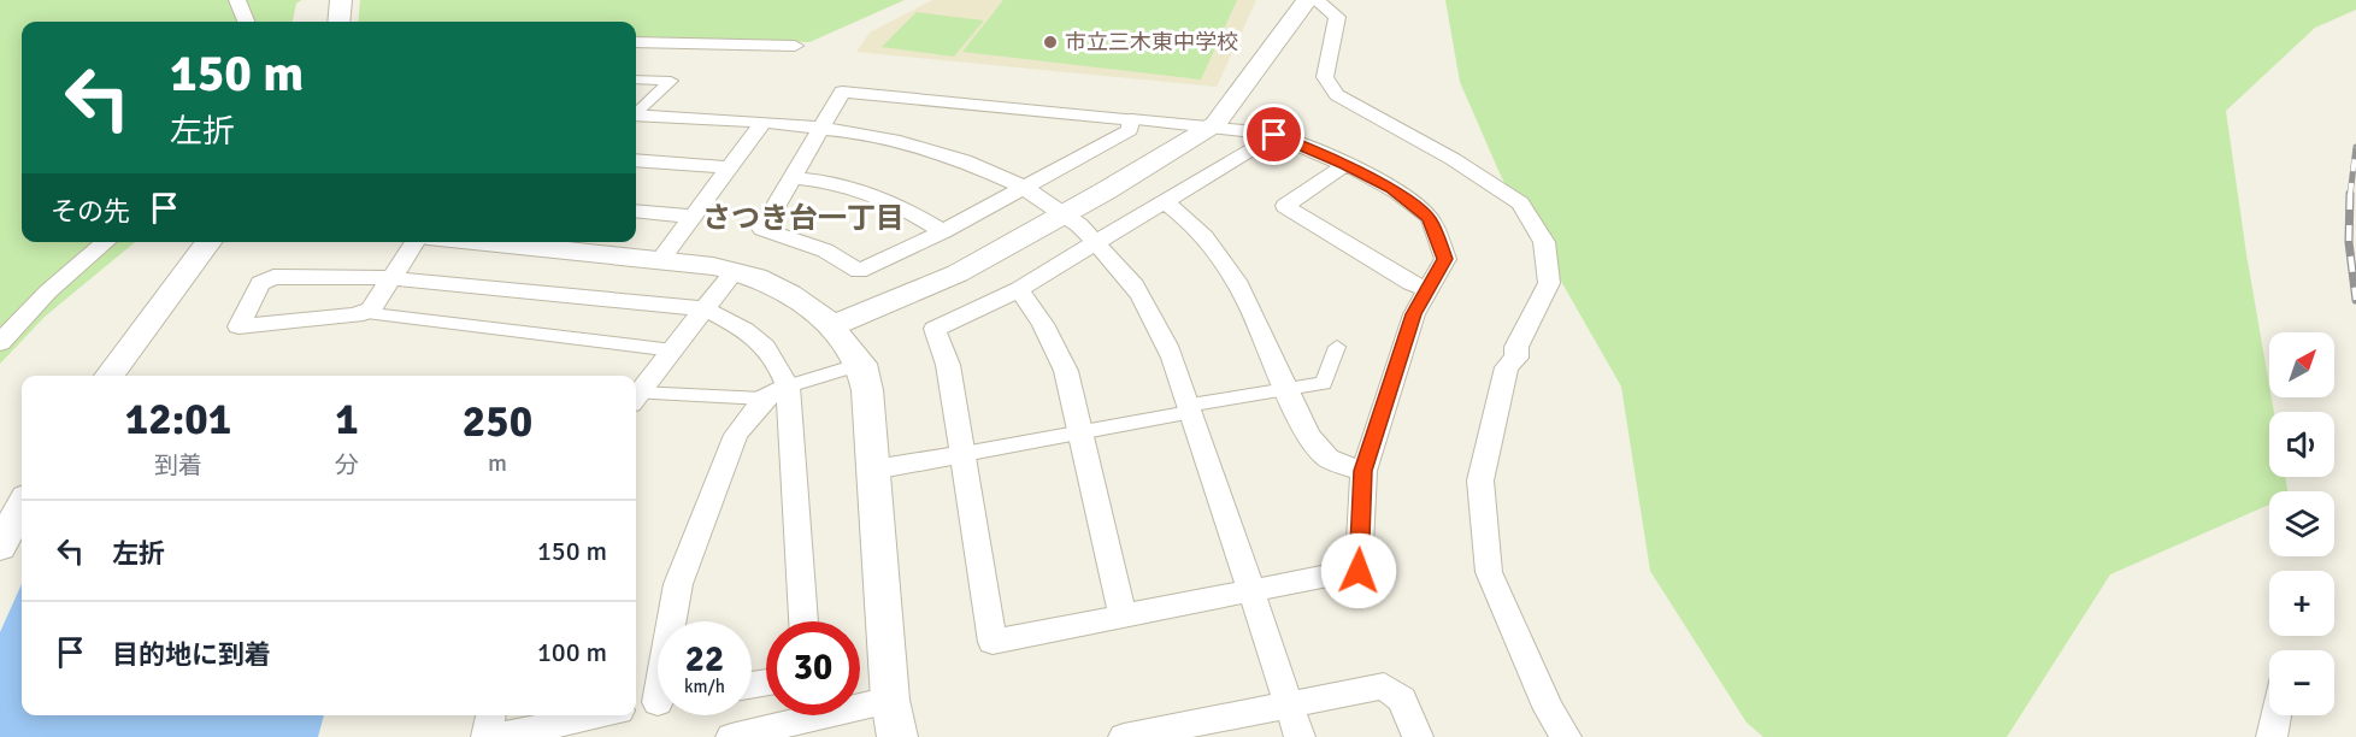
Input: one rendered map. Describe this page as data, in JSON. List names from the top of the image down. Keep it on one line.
{"districts":["さつき台一丁目"],"places":["市立三木東中学校"],"north":"top right","page":{"turn":["150 m","左折"],"then":"その先","map_buttons":["+","−"],"eta":["12:01","到着","1","分","250","m"],"list":[{"name":"左折","value":"150 m"},{"name":"目的地に到着","value":"100 m"}],"speed":"22 km/h","limit":"30"}}
